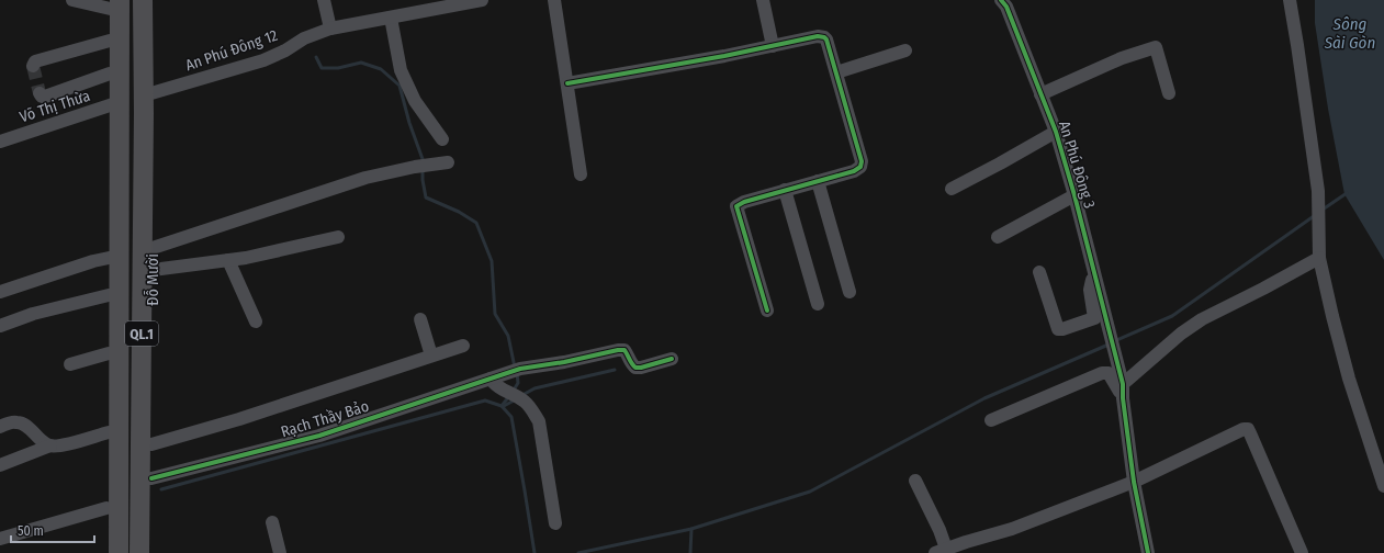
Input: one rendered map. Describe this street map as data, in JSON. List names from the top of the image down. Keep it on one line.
{"streets":{"highway":["Đỗ Mười","QL.1"],"street":["An Phú Đông 12","Võ Thị Thừa","An Phú Đông 3","Rạch Thầy Bảo"]},"crossings":[["An Phú Đông 12","Đỗ Mười"],["Võ Thị Thừa","QL.1"],["Đỗ Mười","Rạch Thầy Bảo"]],"water":["Sông Sài Gòn"],"scale_bar":"50 m"}
